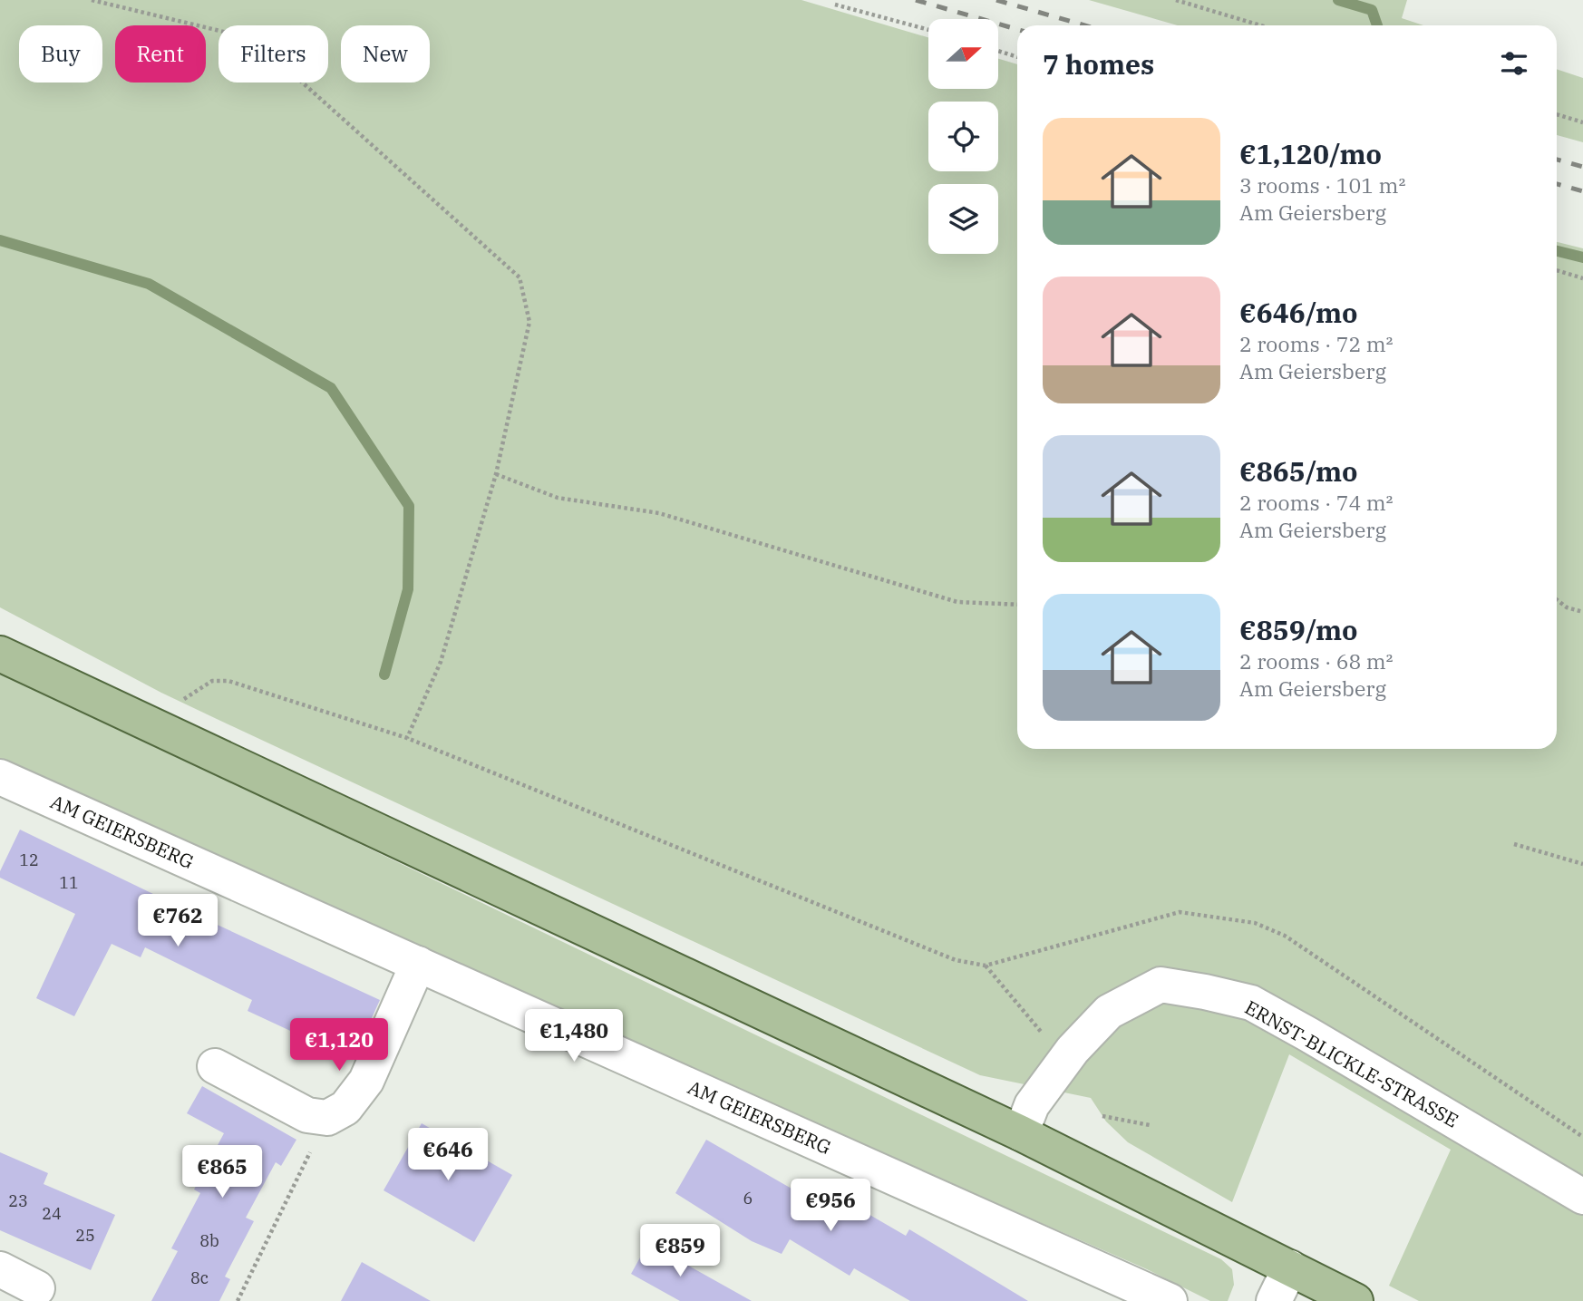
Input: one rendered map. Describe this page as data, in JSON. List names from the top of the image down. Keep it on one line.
{"streets":{"street":["AM GEIERSBERG","ERNST-BLICKLE-STRASSE"]},"house_numbers":["12","11","6","23","24","25","8b","8c"],"north":"right","page":{"chip":["Buy","Rent","Filters","New"],"heading":"7 homes","list":[{"name":"€1,120/mo","note":"3 rooms · 101 m² · Am Geiersberg"},{"name":"€646/mo","note":"2 rooms · 72 m² · Am Geiersberg"},{"name":"€865/mo","note":"2 rooms · 74 m² · Am Geiersberg"},{"name":"€859/mo","note":"2 rooms · 68 m² · Am Geiersberg"}],"price":["€762","€1,480","€1,120","€646","€865","€956","€859"]}}
